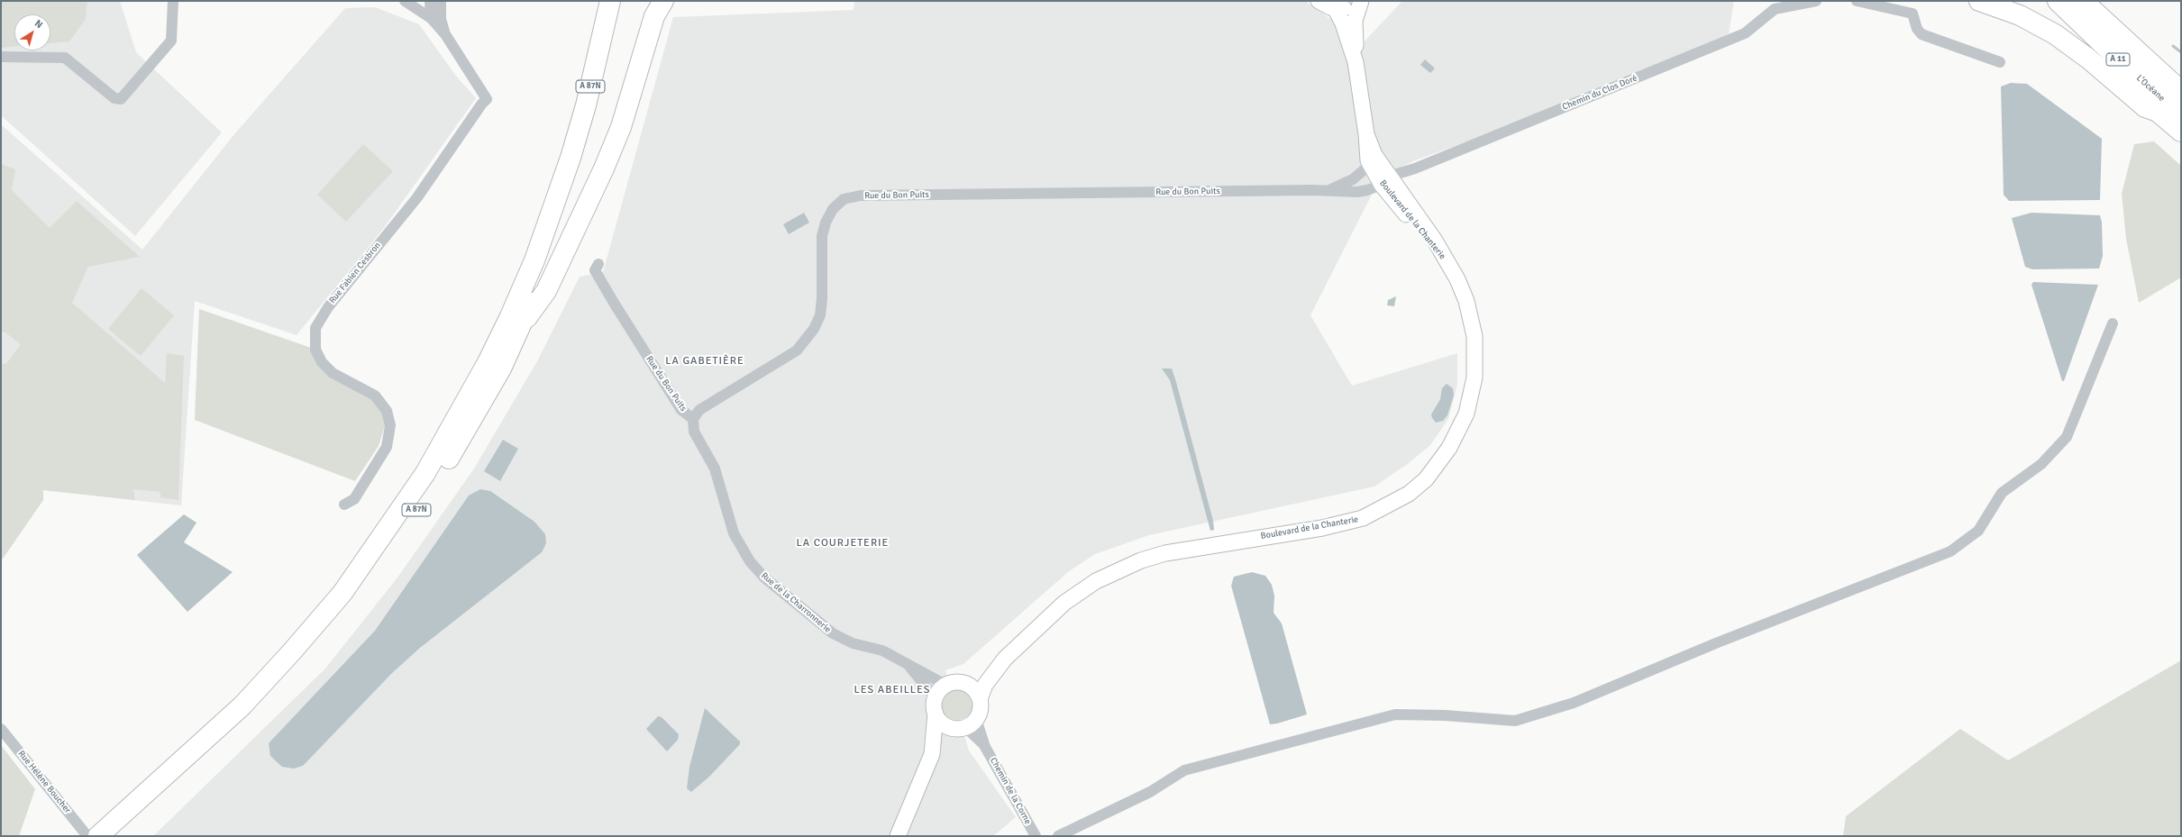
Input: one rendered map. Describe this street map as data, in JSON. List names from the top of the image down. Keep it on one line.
{"streets":{"highway":["A 11","A 87N","L’Océane"],"street":["Chemin du Clos Doré","Rue du Bon Puits","Boulevard de la Chanterie","Rue Fabien Cesbron","Rue de la Charronnerie","Rue Hélène Boucher","Chemin de la Corne"]},"crossings":[["Chemin du Clos Doré","Rue du Bon Puits"],["Chemin du Clos Doré","Boulevard de la Chanterie"],["Rue du Bon Puits","Boulevard de la Chanterie"],["Rue du Bon Puits","Rue de la Charronnerie"],["Boulevard de la Chanterie","Rue de la Charronnerie"],["Boulevard de la Chanterie","Chemin de la Corne"],["Rue de la Charronnerie","Chemin de la Corne"]],"districts":["LA GABETIÈRE","LA COURJETERIE","LES ABEILLES"],"north":"top right"}
